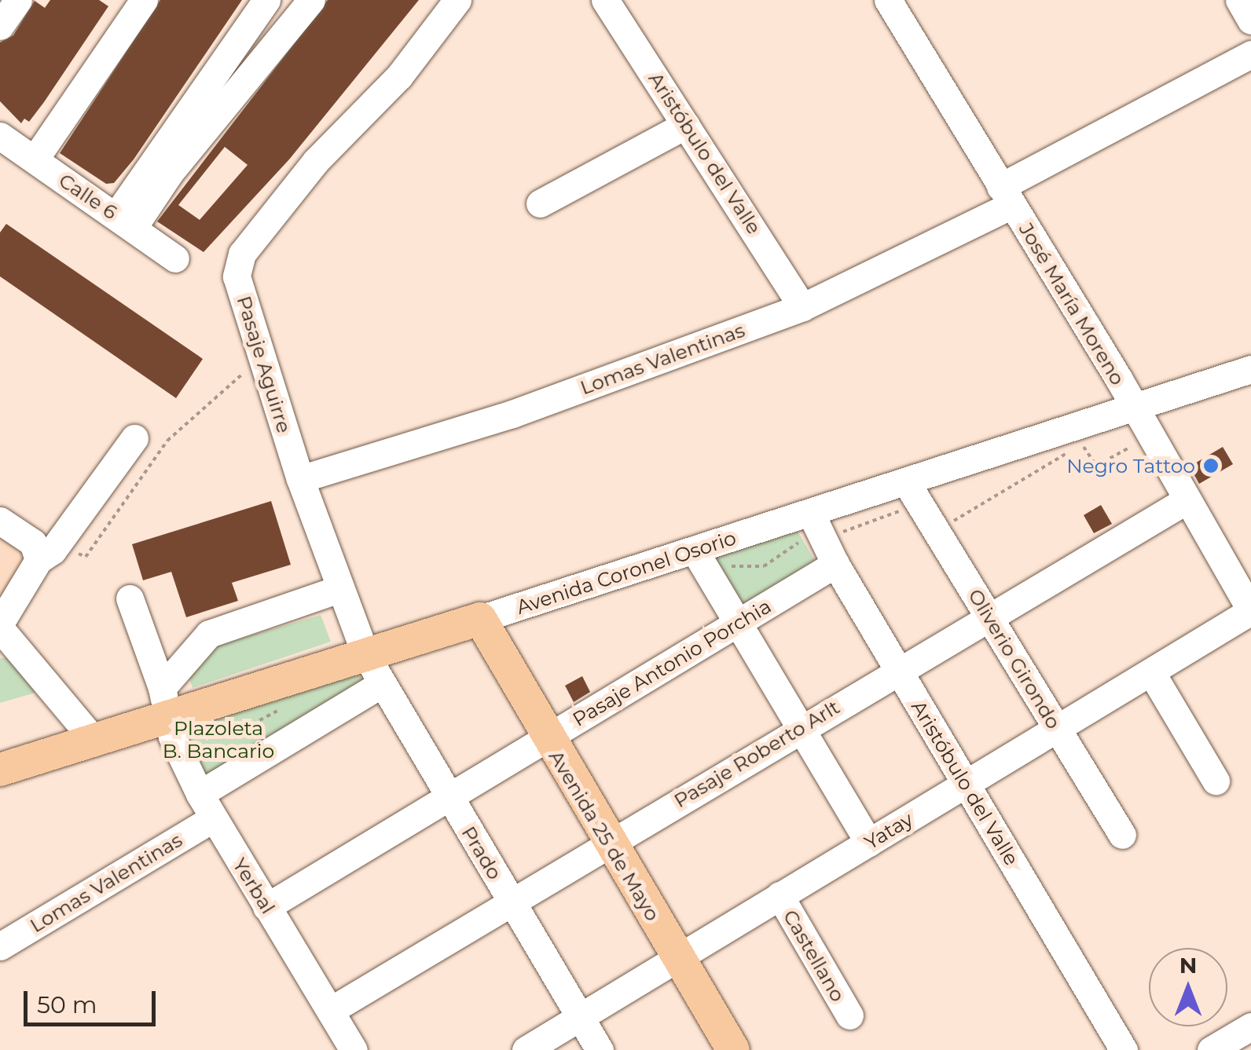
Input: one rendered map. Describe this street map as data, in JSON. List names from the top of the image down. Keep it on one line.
{"streets":{"main road":["Avenida Coronel Osorio","Avenida 25 de Mayo"],"street":["Aristóbulo del Valle","Calle 6","José María Moreno","Lomas Valentinas","Pasaje Aguirre","Oliverio Girondo","Pasaje Antonio Porchia","Pasaje Roberto Arlt","Yatay","Prado","Yerbal","Castellano"]},"crossings":[["Aristóbulo del Valle","Lomas Valentinas"],["Aristóbulo del Valle","Avenida Coronel Osorio"],["Aristóbulo del Valle","Pasaje Antonio Porchia"],["Aristóbulo del Valle","Pasaje Roberto Arlt"],["Aristóbulo del Valle","Yatay"],["José María Moreno","Lomas Valentinas"],["José María Moreno","Avenida Coronel Osorio"],["José María Moreno","Pasaje Roberto Arlt"],["José María Moreno","Yatay"],["Lomas Valentinas","Pasaje Aguirre"],["Lomas Valentinas","Yerbal"],["Pasaje Aguirre","Avenida Coronel Osorio"],["Pasaje Aguirre","Prado"],["Avenida Coronel Osorio","Oliverio Girondo"],["Avenida Coronel Osorio","Pasaje Antonio Porchia"],["Avenida Coronel Osorio","Avenida 25 de Mayo"],["Avenida Coronel Osorio","Prado"],["Avenida Coronel Osorio","Yerbal"],["Oliverio Girondo","Pasaje Roberto Arlt"],["Oliverio Girondo","Yatay"],["Pasaje Antonio Porchia","Avenida 25 de Mayo"],["Pasaje Antonio Porchia","Prado"],["Pasaje Antonio Porchia","Yerbal"],["Pasaje Roberto Arlt","Avenida 25 de Mayo"],["Pasaje Roberto Arlt","Prado"],["Pasaje Roberto Arlt","Yerbal"],["Yatay","Avenida 25 de Mayo"],["Yatay","Prado"],["Yatay","Castellano"]],"parks":["Plazoleta B. Bancario"],"places":["Negro Tattoo"],"scale_bar":"50 m","north":"top"}
